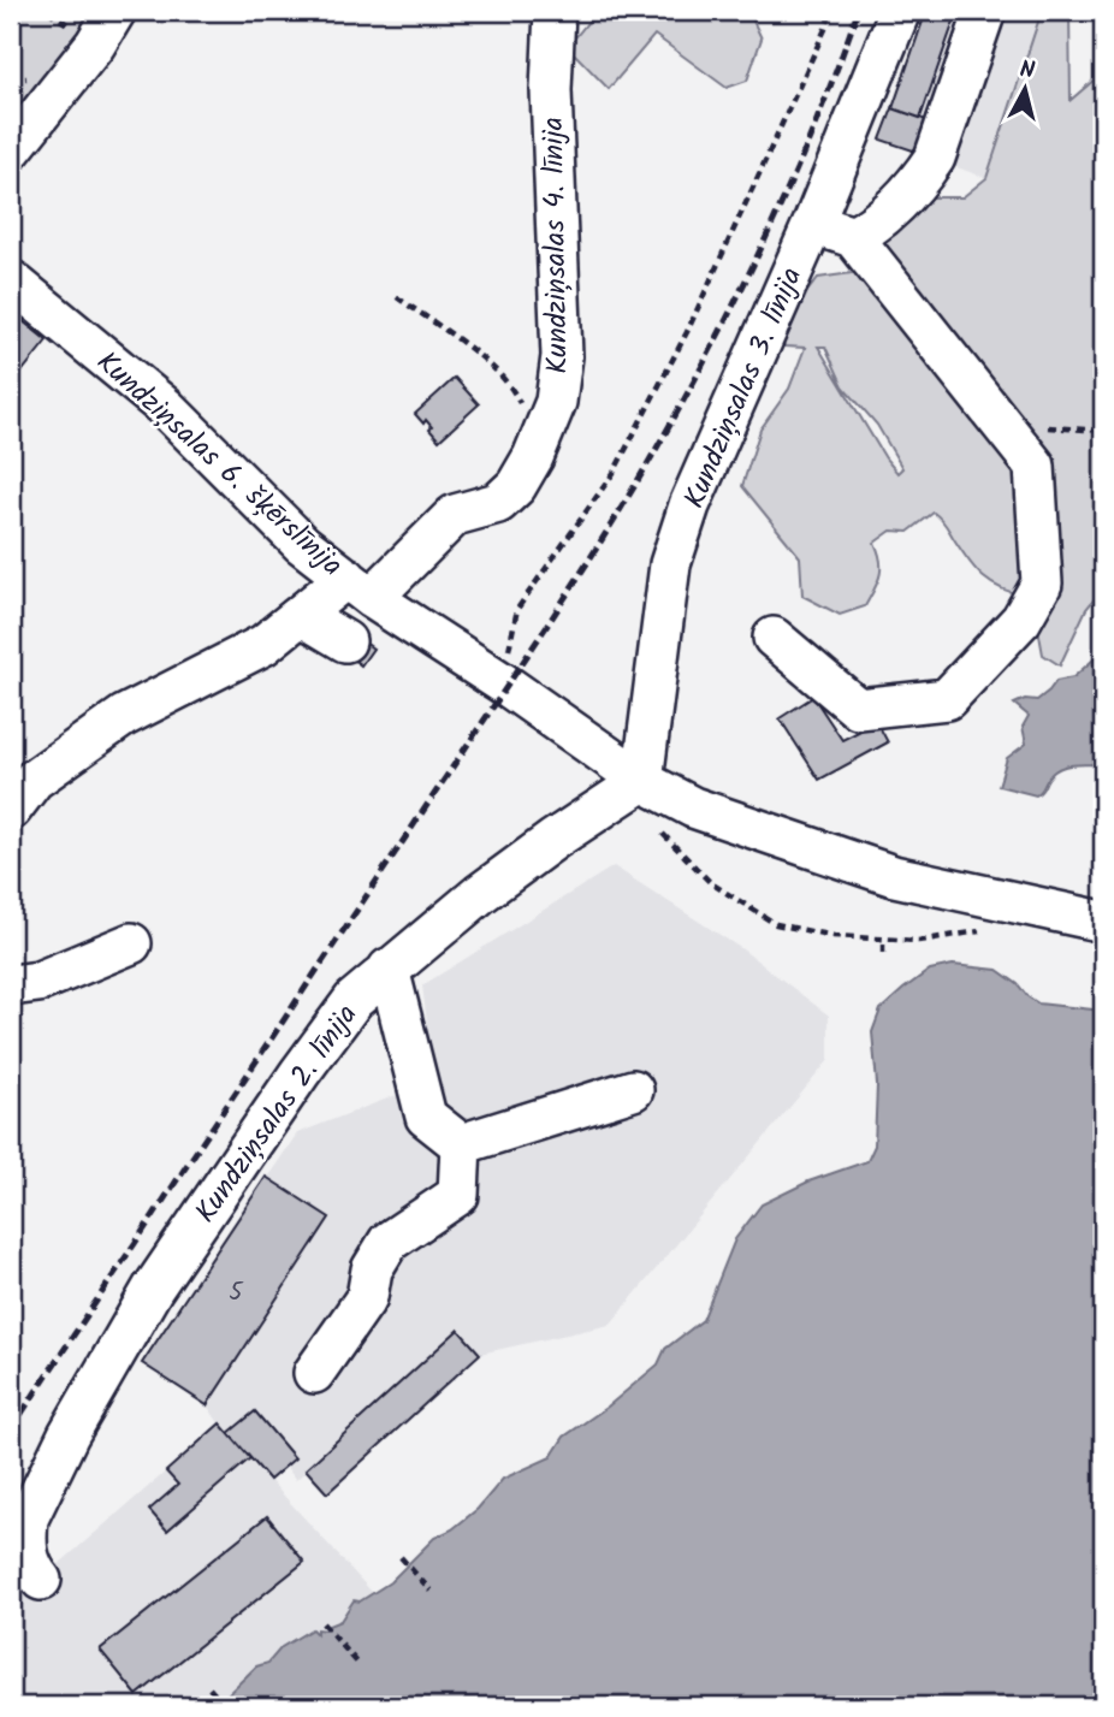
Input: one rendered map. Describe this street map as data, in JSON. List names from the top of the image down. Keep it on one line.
{"streets":{"street":["Kundziņsalas 4. līnija","Kundziņsalas 3. līnija","Kundziņsalas 6. šķērslīnija","Kundziņsalas 2. līnija"]},"crossings":[["Kundziņsalas 4. līnija","Kundziņsalas 6. šķērslīnija"],["Kundziņsalas 3. līnija","Kundziņsalas 6. šķērslīnija"],["Kundziņsalas 3. līnija","Kundziņsalas 2. līnija"],["Kundziņsalas 6. šķērslīnija","Kundziņsalas 2. līnija"]],"house_numbers":["5"],"north":"top"}
